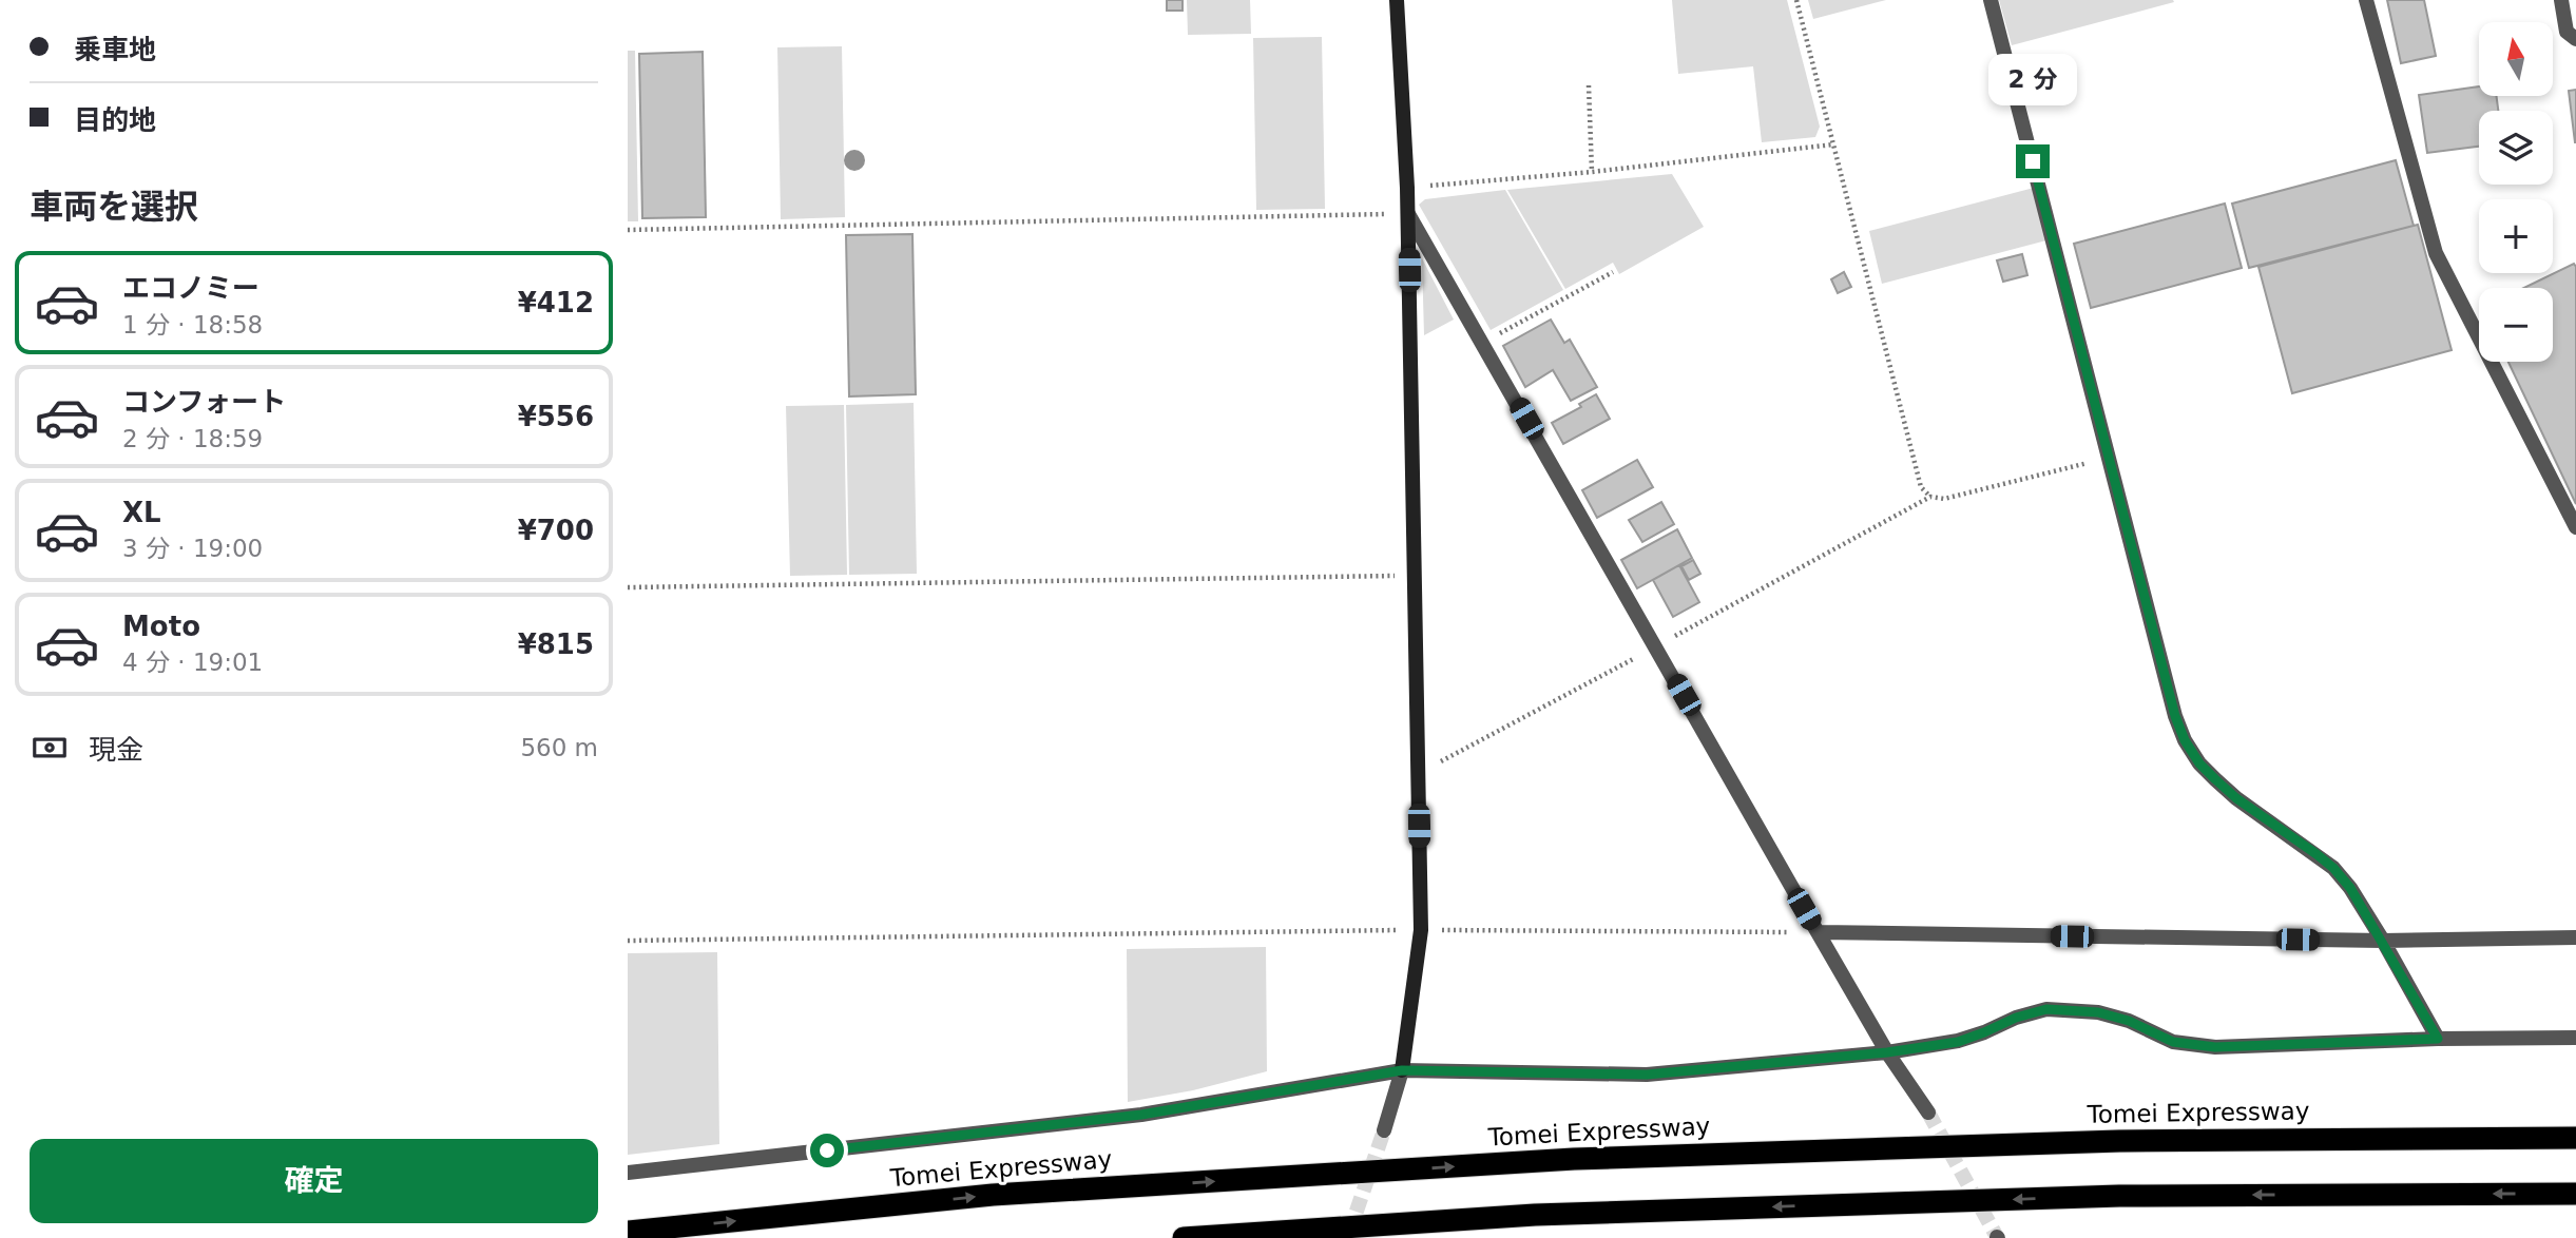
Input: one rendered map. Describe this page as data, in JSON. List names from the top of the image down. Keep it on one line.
{"streets":{"highway":["Tomei Expressway"]},"north":"top","page":{"banner":["乗車地","目的地"],"map_buttons":["+","−"],"bubble":"2 分","heading":"車両を選択","list":[{"name":"エコノミー","note":"1 分 · 18:58","value":"¥412"},{"name":"コンフォート","note":"2 分 · 18:59","value":"¥556"},{"name":"XL","note":"3 分 · 19:00","value":"¥700"},{"name":"Moto","note":"4 分 · 19:01","value":"¥815"}],"pay":["現金","560 m"],"buttons":"確定"}}
